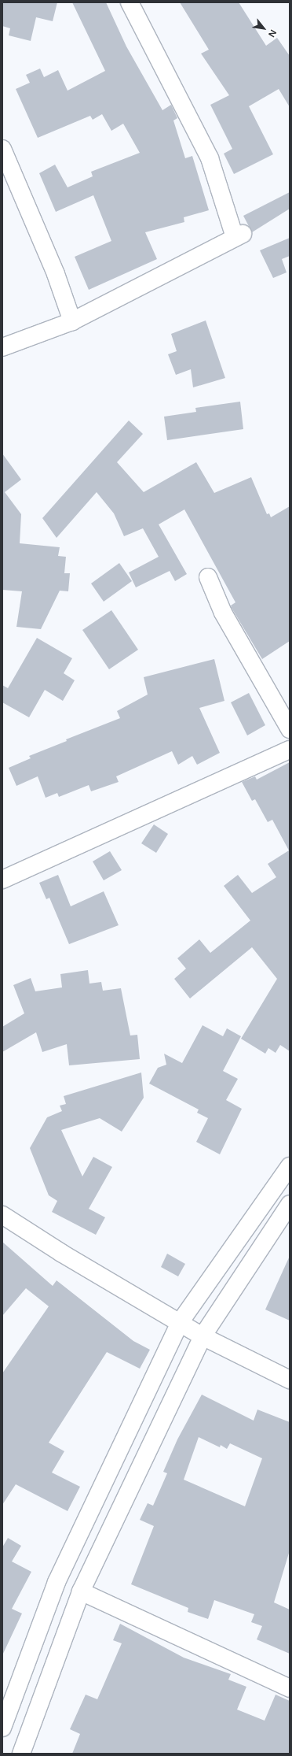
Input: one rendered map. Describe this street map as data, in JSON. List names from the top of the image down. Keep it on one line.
{"north":"bottom right"}
